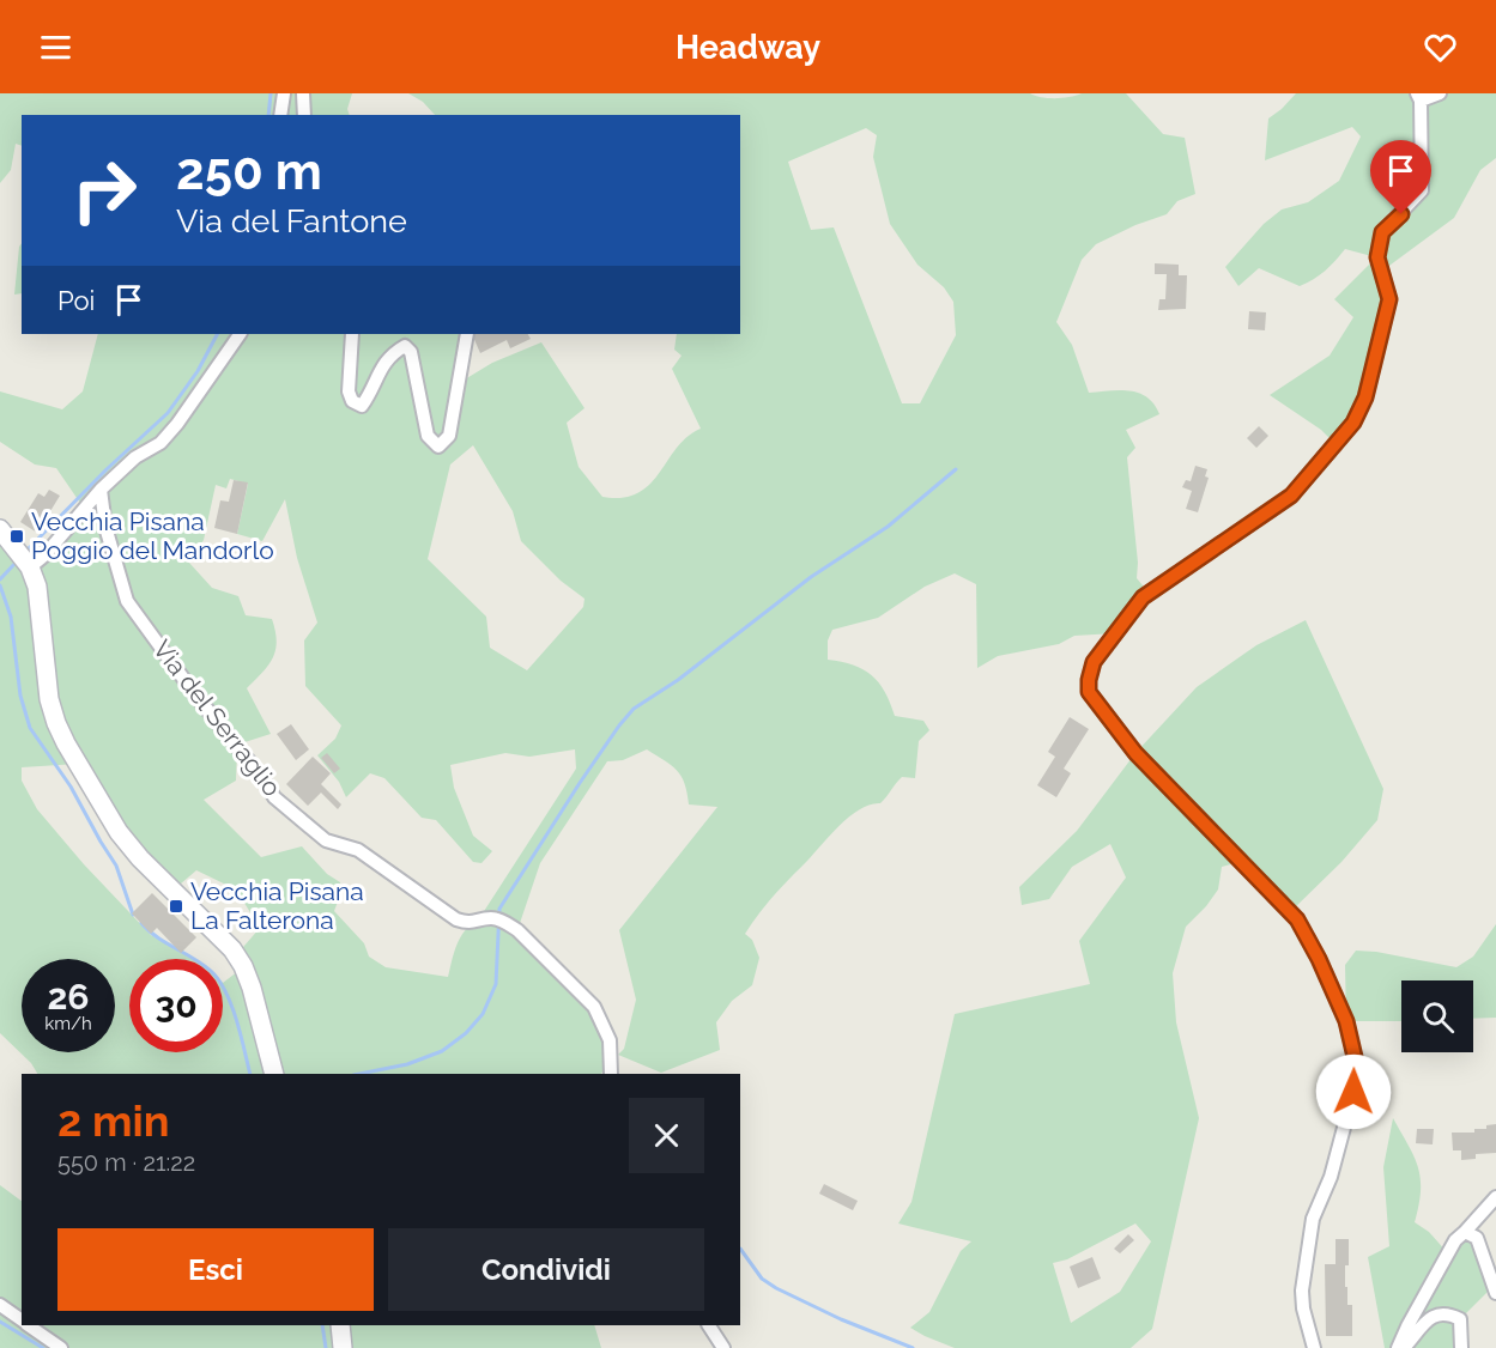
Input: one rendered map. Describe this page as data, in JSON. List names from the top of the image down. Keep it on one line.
{"streets":{"street":["Via del Serraglio"]},"places":{"transit":["Vecchia Pisana Poggio del Mandorlo","Vecchia Pisana La Falterona"]},"page":{"header":"Headway","turn":["250 m","Via del Fantone"],"then":"Poi","speed":"26 km/h","limit":"30","heading":["2 min","550 m · 21:22"],"buttons":["Esci","Condividi"]}}
